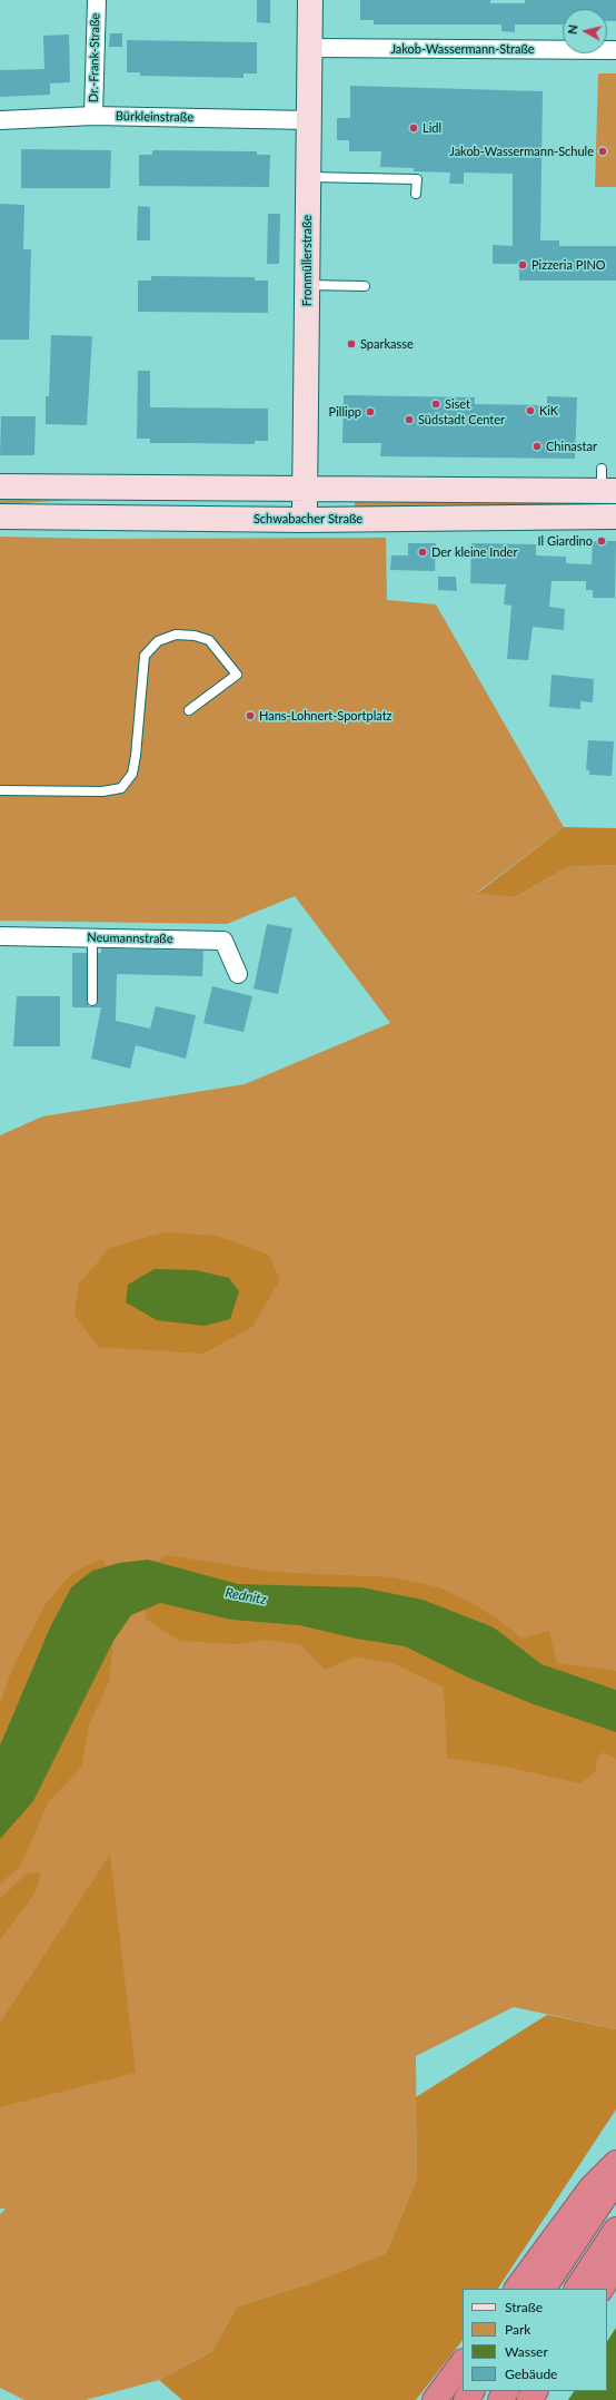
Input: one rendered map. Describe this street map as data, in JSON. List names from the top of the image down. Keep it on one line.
{"streets":{"main road":["Fronmüllerstraße","Schwabacher Straße"],"street":["Jakob-Wassermann-Straße","Dr.-Frank-Straße","Bürkleinstraße","Neumannstraße"]},"crossings":[["Jakob-Wassermann-Straße","Fronmüllerstraße"],["Dr.-Frank-Straße","Bürkleinstraße"],["Bürkleinstraße","Fronmüllerstraße"],["Fronmüllerstraße","Schwabacher Straße"]],"water":["Rednitz"],"places":["Lidl","Jakob-Wassermann-Schule","Pizzeria PINO","Sparkasse","Siset","KiK","Pillipp","Südstadt Center","Chinastar","Il Giardino","Der kleine Inder","Hans-Lohnert-Sportplatz"],"legend":["Straße","Park","Wasser","Gebäude"],"north":"left"}
